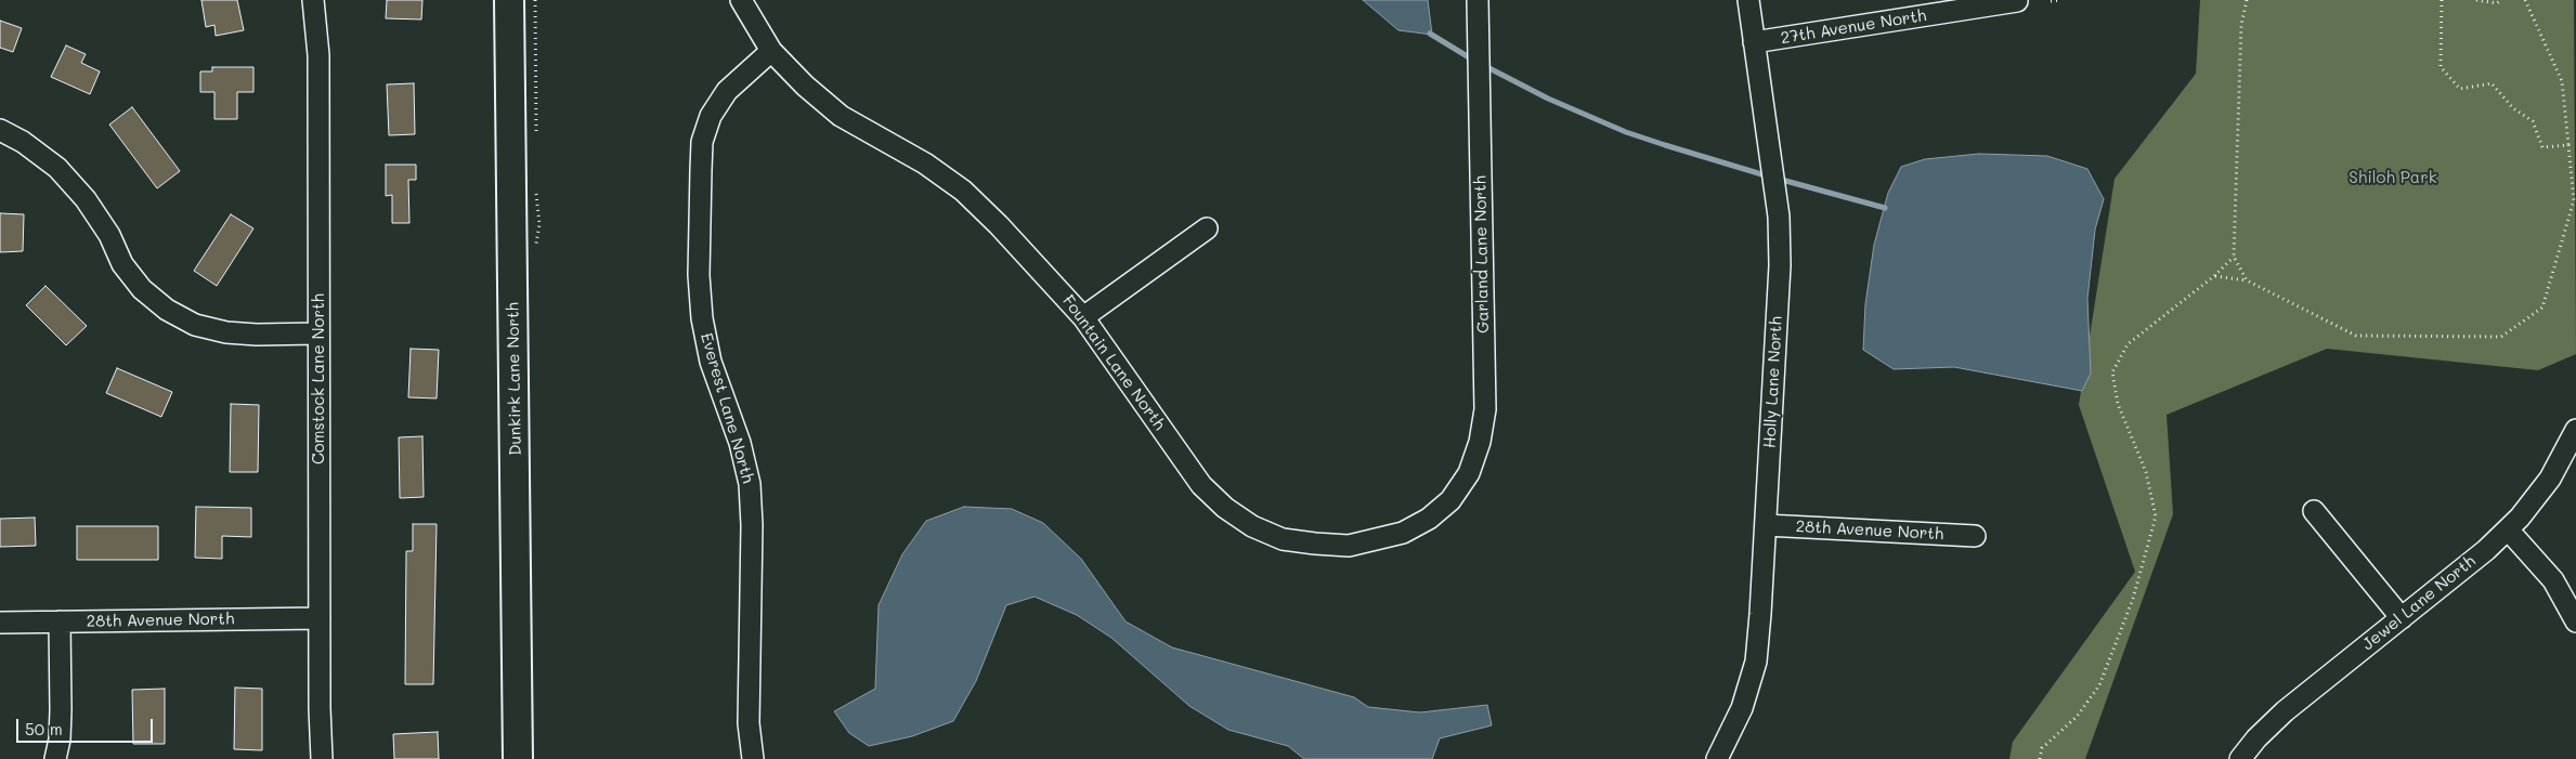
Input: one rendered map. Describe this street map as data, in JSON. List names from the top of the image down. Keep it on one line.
{"streets":{"street":["27th Avenue North","Garland Lane North","Fountain Lane North","Comstock Lane North","Dunkirk Lane North","Holly Lane North","Everest Lane North","28th Avenue North","Jewel Lane North"]},"crossings":[["27th Avenue North","Holly Lane North"],["Garland Lane North","Fountain Lane North"],["Fountain Lane North","Everest Lane North"],["Comstock Lane North","28th Avenue North"],["Holly Lane North","28th Avenue North"]],"parks":["Shiloh Park"],"scale_bar":"50 m"}
